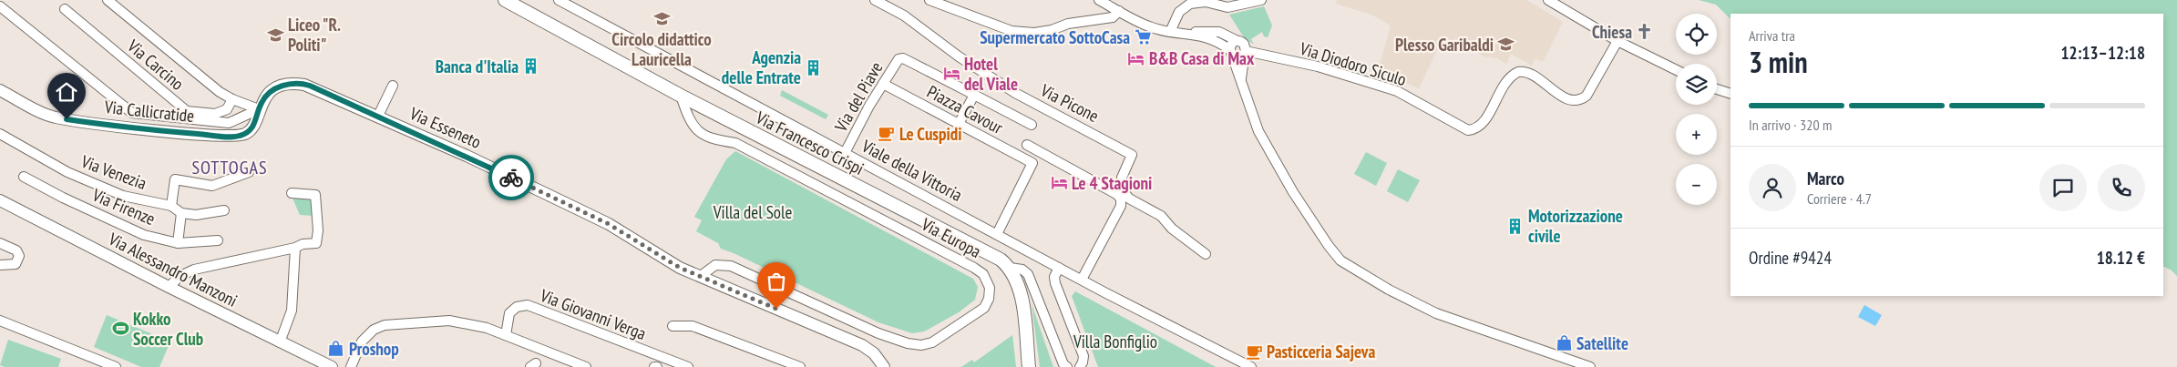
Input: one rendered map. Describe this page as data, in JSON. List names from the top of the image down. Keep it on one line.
{"streets":{"main road":["Via Francesco Crispi"],"street":["Via Diodoro Siculo","Via Carcino","Via del Piave","Via Picone","Piazza Cavour","Via Callicratide","Via Esseneto","Viale della Vittoria","Via Venezia","Via Firenze","Via Europa","Via Alessandro Manzoni","Via Giovanni Verga"]},"crossings":[["Via del Piave","Piazza Cavour"],["Via del Piave","Viale della Vittoria"],["Piazza Cavour","Viale della Vittoria"],["Via Callicratide","Via Esseneto"],["Via Esseneto","Via Europa"],["Via Francesco Crispi","Via Europa"]],"districts":["SOTTOGAS"],"parks":["Villa del Sole","Villa Bonfiglio"],"places":{"school or university":["Circolo didattico Lauricella","Liceo \"R. Politi\"","Plesso Garibaldi"],"church":["Chiesa"],"supermarket":["Supermercato SottoCasa"],"hotel":["B&B Casa di Max","Hotel del Viale","Le 4 Stagioni"],"building":["Banca d'Italia","Agenzia delle Entrate","Motorizzazione civile"],"cafe":["Le Cuspidi","Pasticceria Sajeva"],"sports":["Kokko Soccer Club"],"shop":["Satellite","Proshop"]},"page":{"map_buttons":["+","−"],"heading":["3 min","Arriva tra","12:13–12:18"],"panel":["Marco","Corriere · 4.7","Ordine #9424","18.12 €"],"bar":"In arrivo · 320 m"}}
